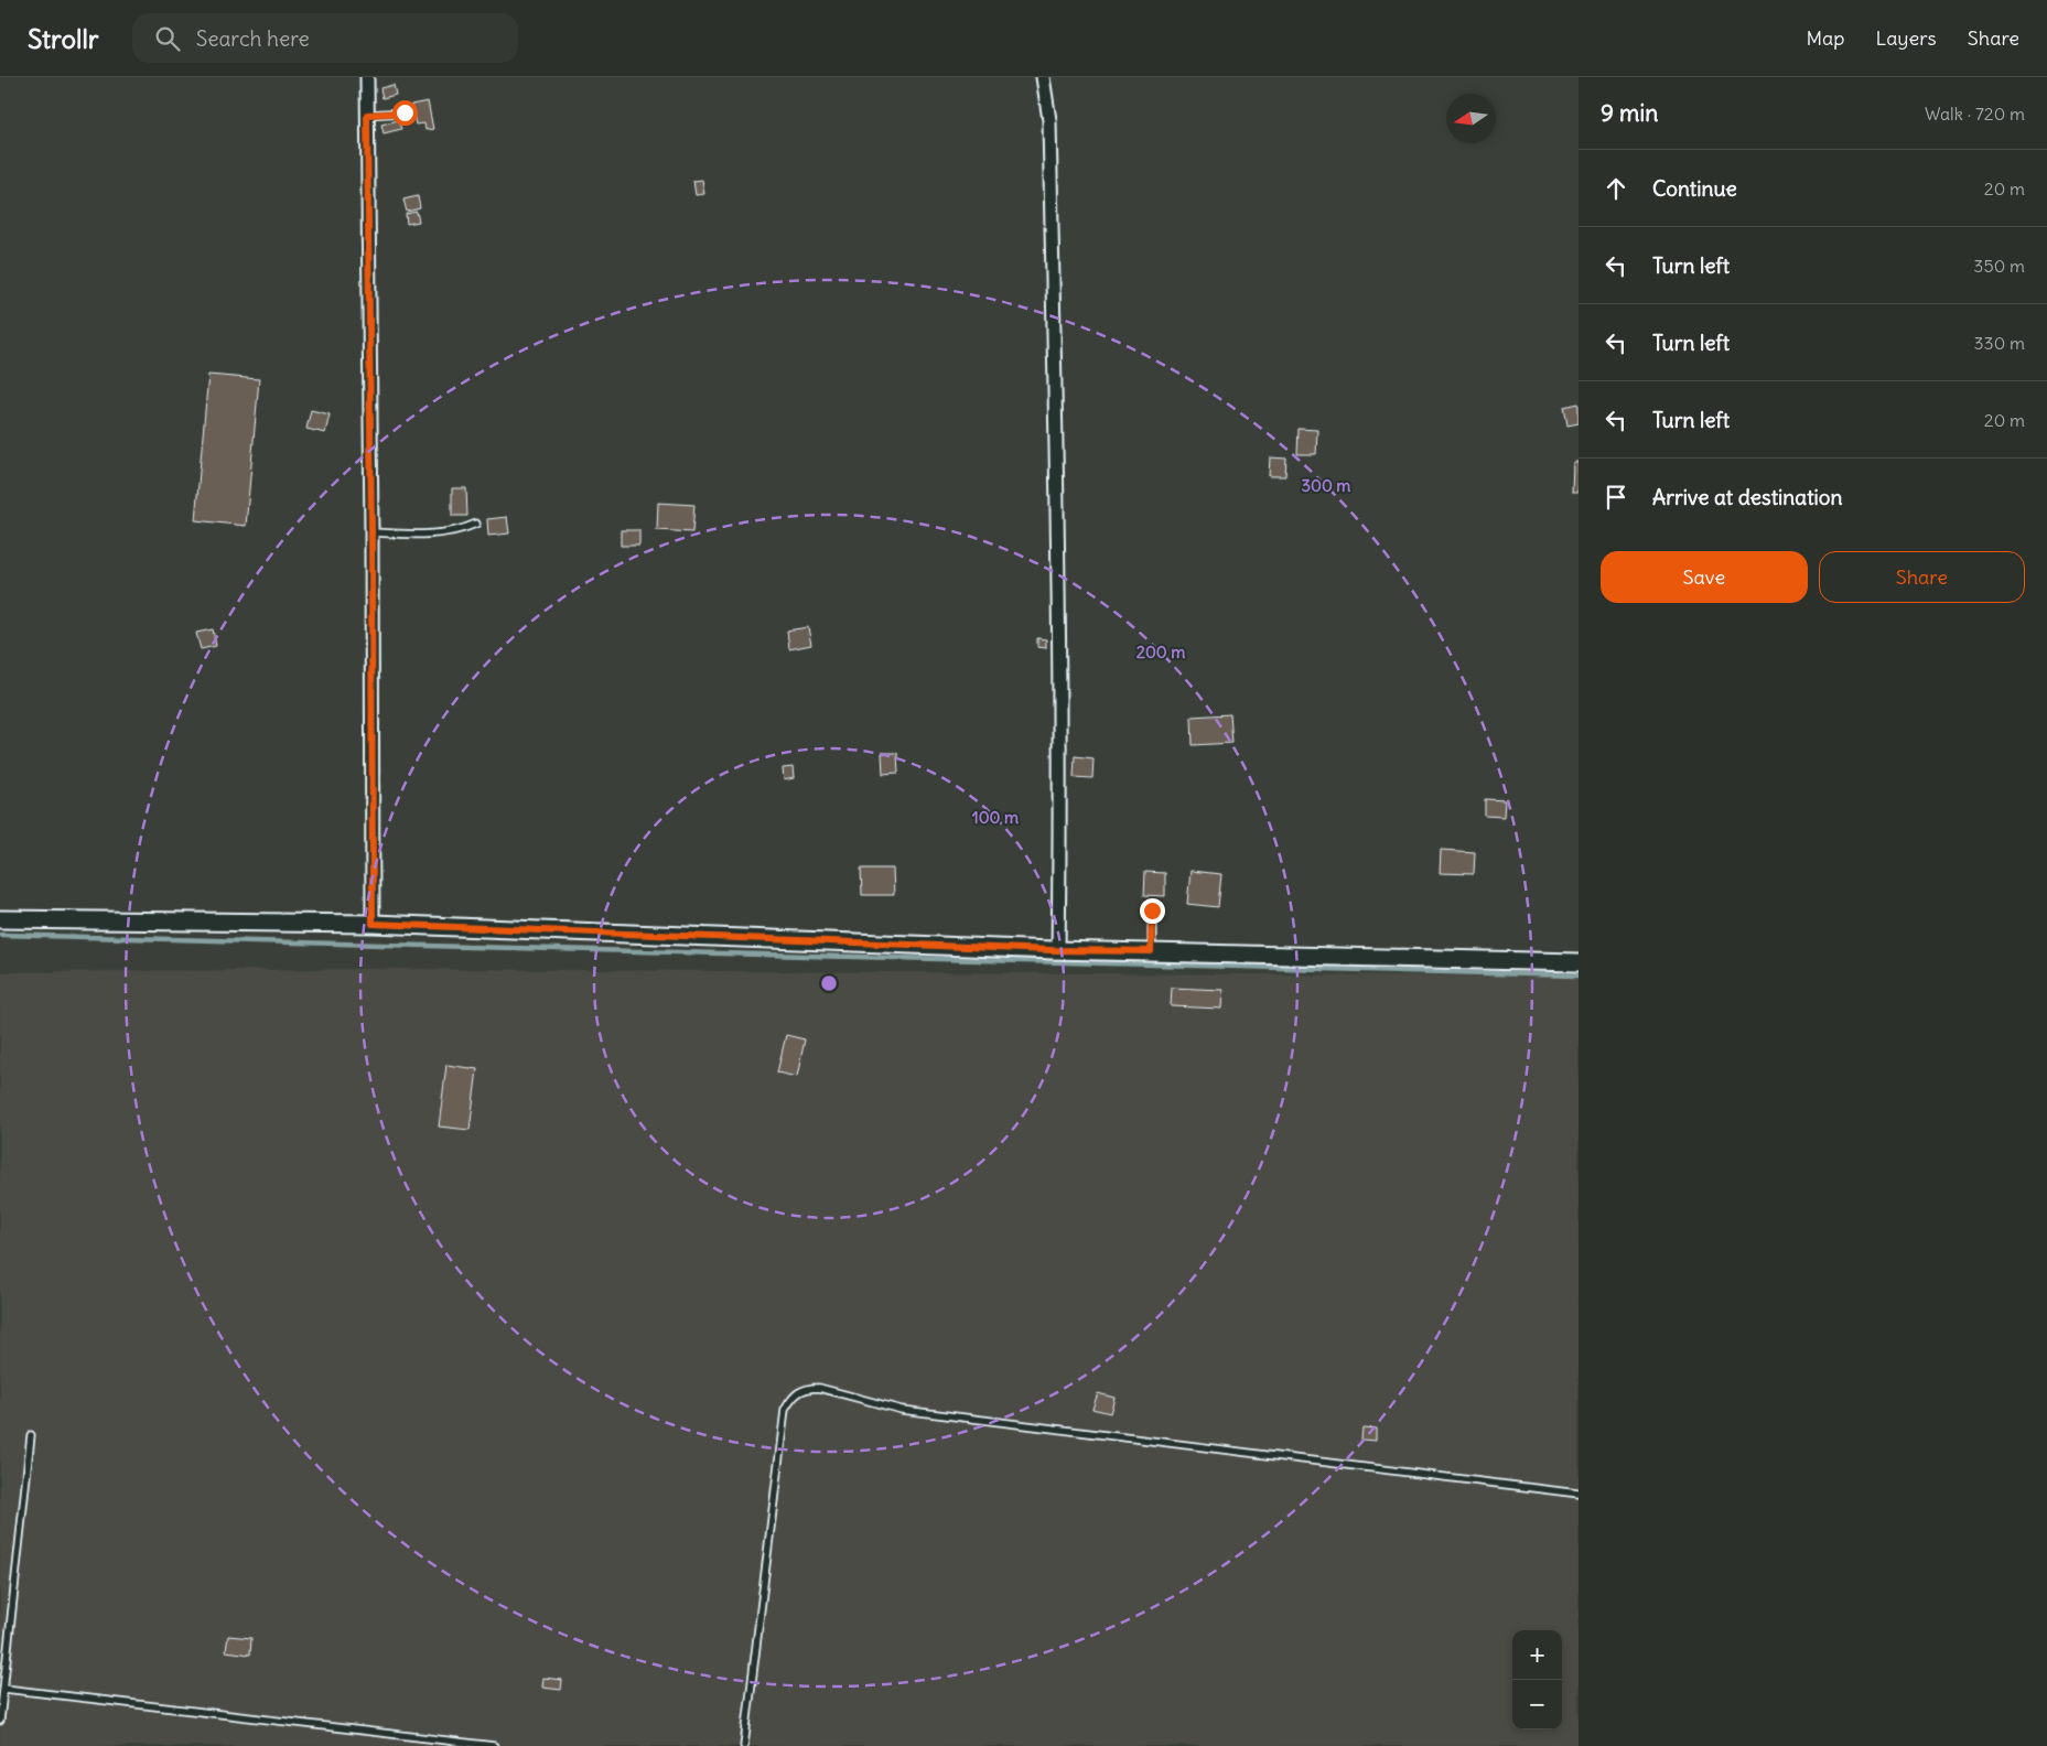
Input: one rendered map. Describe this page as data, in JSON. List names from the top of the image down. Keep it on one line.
{"north":"left","page":{"header":"Strollr","search":"Search here","nav":["Map","Layers","Share"],"heading":["9 min","Walk · 720 m"],"list":[["Continue","20 m"],["Turn left","350 m"],["Turn left","330 m"],["Turn left","20 m"],"Arrive at destination"],"buttons":["Save","Share"],"map_buttons":["+","−"]},"rings":["300 m","200 m","100 m"]}
